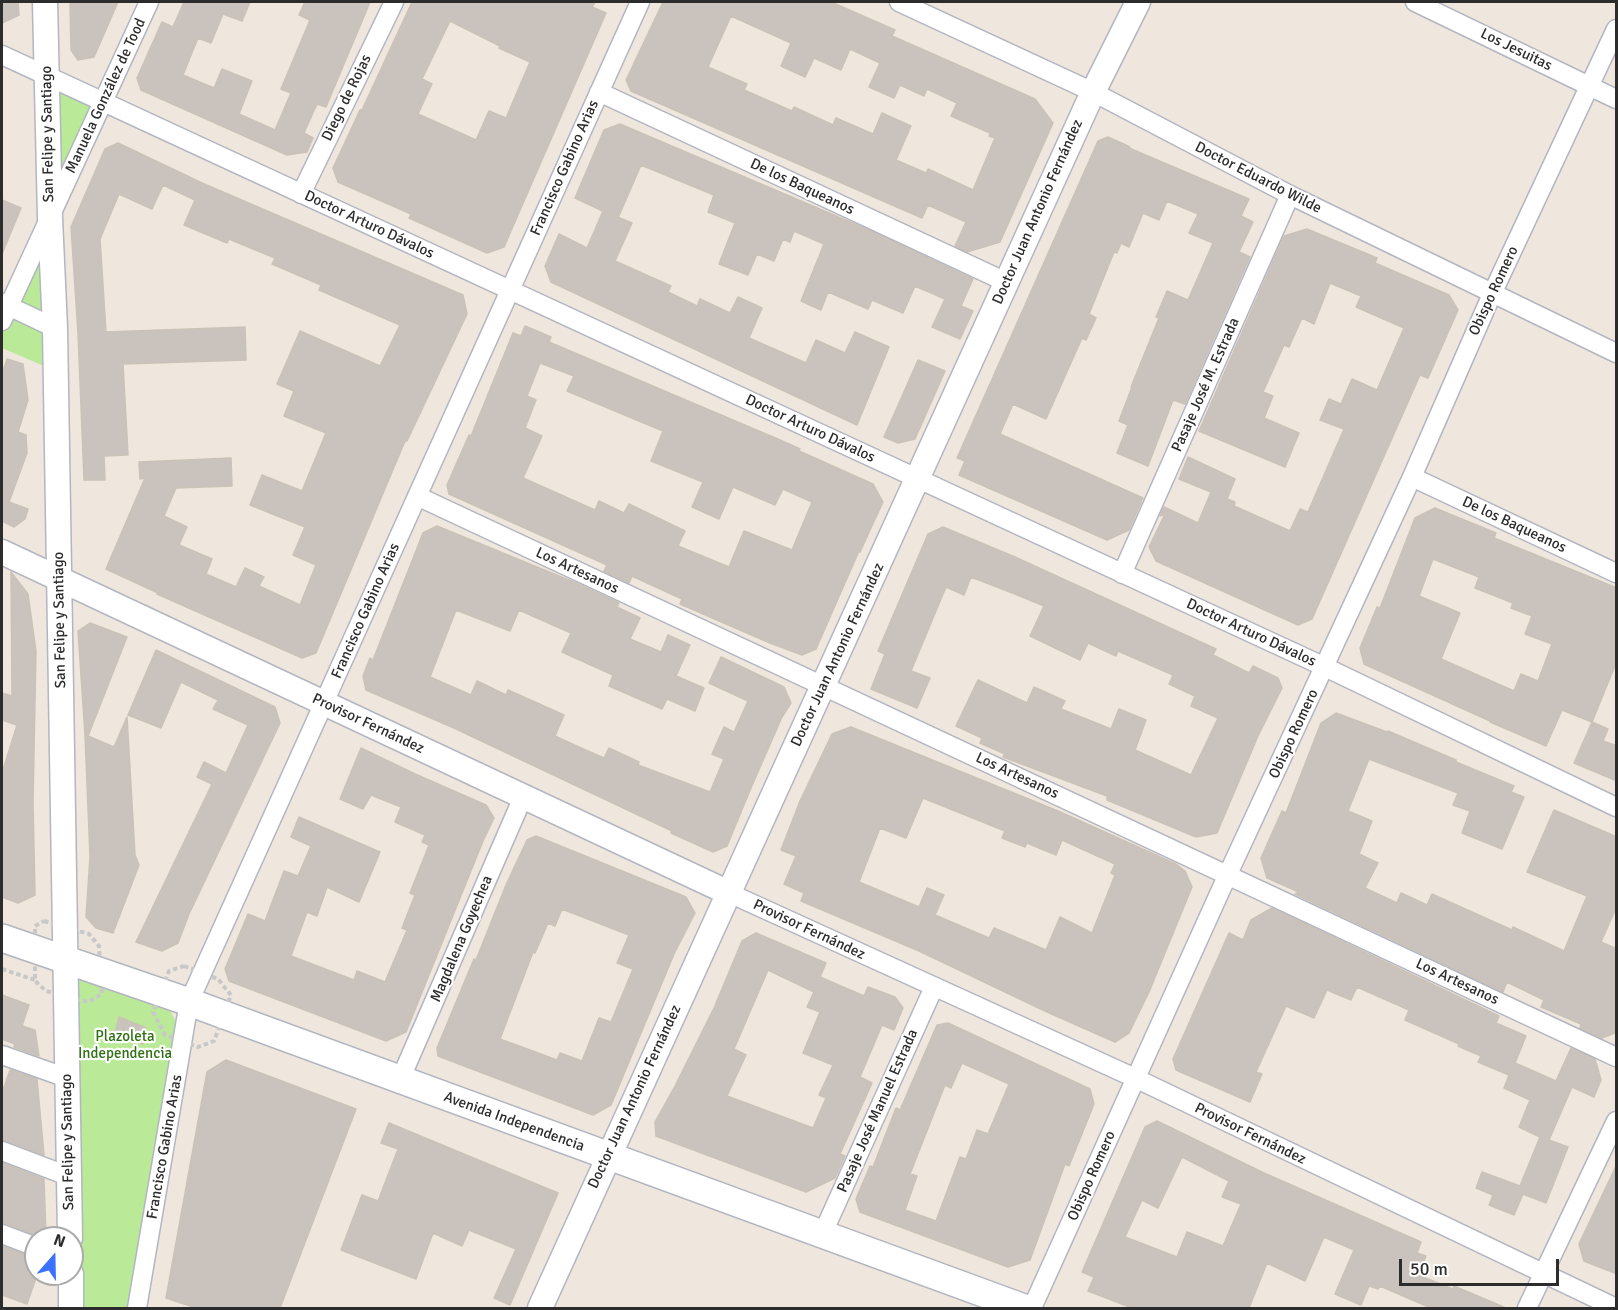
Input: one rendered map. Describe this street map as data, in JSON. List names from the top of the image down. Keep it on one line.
{"streets":{"main road":["Avenida Independencia"],"street":["Los Jesuitas","Manuela González de Tood","Diego de Rojas","San Felipe y Santiago","Francisco Gabino Arias","Doctor Eduardo Wilde","De los Baqueanos","Doctor Juan Antonio Fernández","Doctor Arturo Dávalos","Obispo Romero","Pasaje José M. Estrada","Los Artesanos","Provisor Fernández","Magdalena Goyechea","Pasaje José Manuel Estrada"]},"crossings":[["Los Jesuitas","Obispo Romero"],["Manuela González de Tood","San Felipe y Santiago"],["Manuela González de Tood","Doctor Arturo Dávalos"],["Diego de Rojas","Doctor Arturo Dávalos"],["San Felipe y Santiago","Doctor Arturo Dávalos"],["San Felipe y Santiago","Provisor Fernández"],["San Felipe y Santiago","Avenida Independencia"],["Francisco Gabino Arias","De los Baqueanos"],["Francisco Gabino Arias","Doctor Arturo Dávalos"],["Francisco Gabino Arias","Los Artesanos"],["Francisco Gabino Arias","Provisor Fernández"],["Francisco Gabino Arias","Avenida Independencia"],["Doctor Eduardo Wilde","Doctor Juan Antonio Fernández"],["Doctor Eduardo Wilde","Obispo Romero"],["Doctor Eduardo Wilde","Pasaje José M. Estrada"],["De los Baqueanos","Doctor Juan Antonio Fernández"],["De los Baqueanos","Obispo Romero"],["Doctor Juan Antonio Fernández","Doctor Arturo Dávalos"],["Doctor Juan Antonio Fernández","Los Artesanos"],["Doctor Juan Antonio Fernández","Provisor Fernández"],["Doctor Juan Antonio Fernández","Avenida Independencia"],["Doctor Arturo Dávalos","Obispo Romero"],["Doctor Arturo Dávalos","Pasaje José M. Estrada"],["Obispo Romero","Los Artesanos"],["Obispo Romero","Provisor Fernández"],["Provisor Fernández","Magdalena Goyechea"],["Provisor Fernández","Pasaje José Manuel Estrada"],["Magdalena Goyechea","Avenida Independencia"],["Pasaje José Manuel Estrada","Avenida Independencia"]],"parks":["Plazoleta Independencia"],"scale_bar":"50 m","north":"top"}
